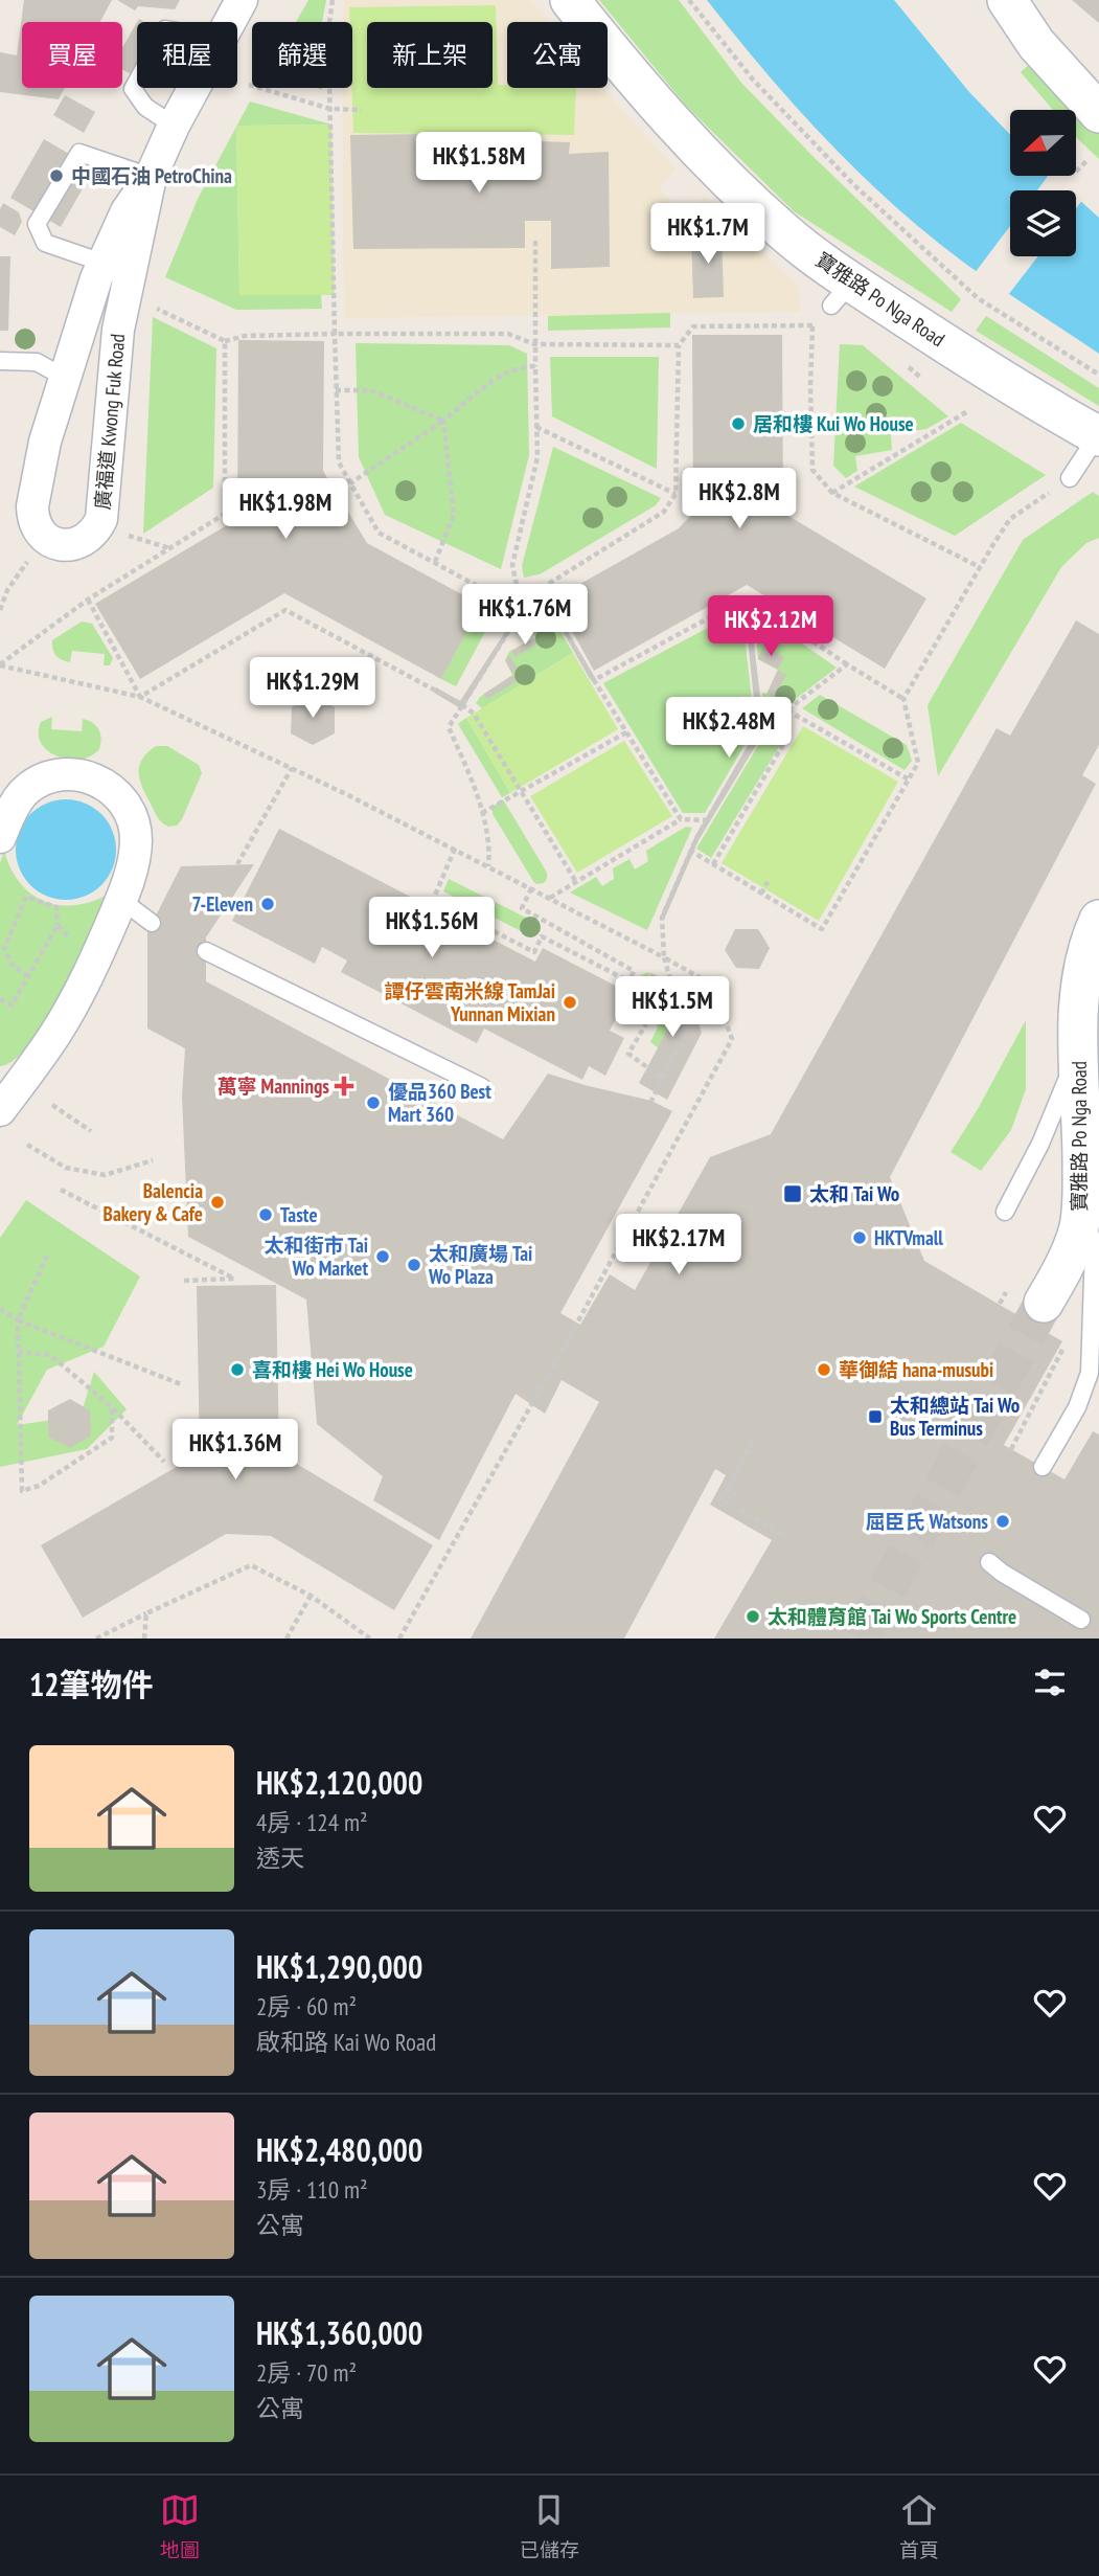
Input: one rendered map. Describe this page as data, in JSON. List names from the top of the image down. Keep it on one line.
{"streets":{"street":["寶雅路 Po Nga Road","廣福道 Kwong Fuk Road"]},"places":{"other":["中國石油 PetroChina","居和樓 Kui Wo House","7-Eleven","譚仔雲南米線 TamJai Yunnan Mixian","優品360 Best Mart 360","Balencia Bakery & Cafe","Taste","HKTVmall","太和街市 Tai Wo Market","太和廣場 Tai Wo Plaza","喜和樓 Hei Wo House","華御結 hana-musubi","屈臣氏 Watsons","太和體育館 Tai Wo Sports Centre"],"health":["萬寧 Mannings"],"transit":["太和 Tai Wo","太和總站 Tai Wo Bus Terminus"]},"north":"left","page":{"chip":["買屋","租屋","篩選","新上架","公寓"],"price":["HK$1.58M","HK$1.7M","HK$2.8M","HK$1.98M","HK$1.76M","HK$2.12M","HK$1.29M","HK$2.48M","HK$1.56M","HK$1.5M","HK$2.17M","HK$1.36M"],"heading":"12筆物件","list":[{"name":"HK$2,120,000","note":"4房 · 124 m² · 透天"},{"name":"HK$1,290,000","note":"2房 · 60 m² · 啟和路 Kai Wo Road"},{"name":"HK$2,480,000","note":"3房 · 110 m² · 公寓"},{"name":"HK$1,360,000","note":"2房 · 70 m² · 公寓"}],"tabs":["地圖","已儲存","首頁"]}}
